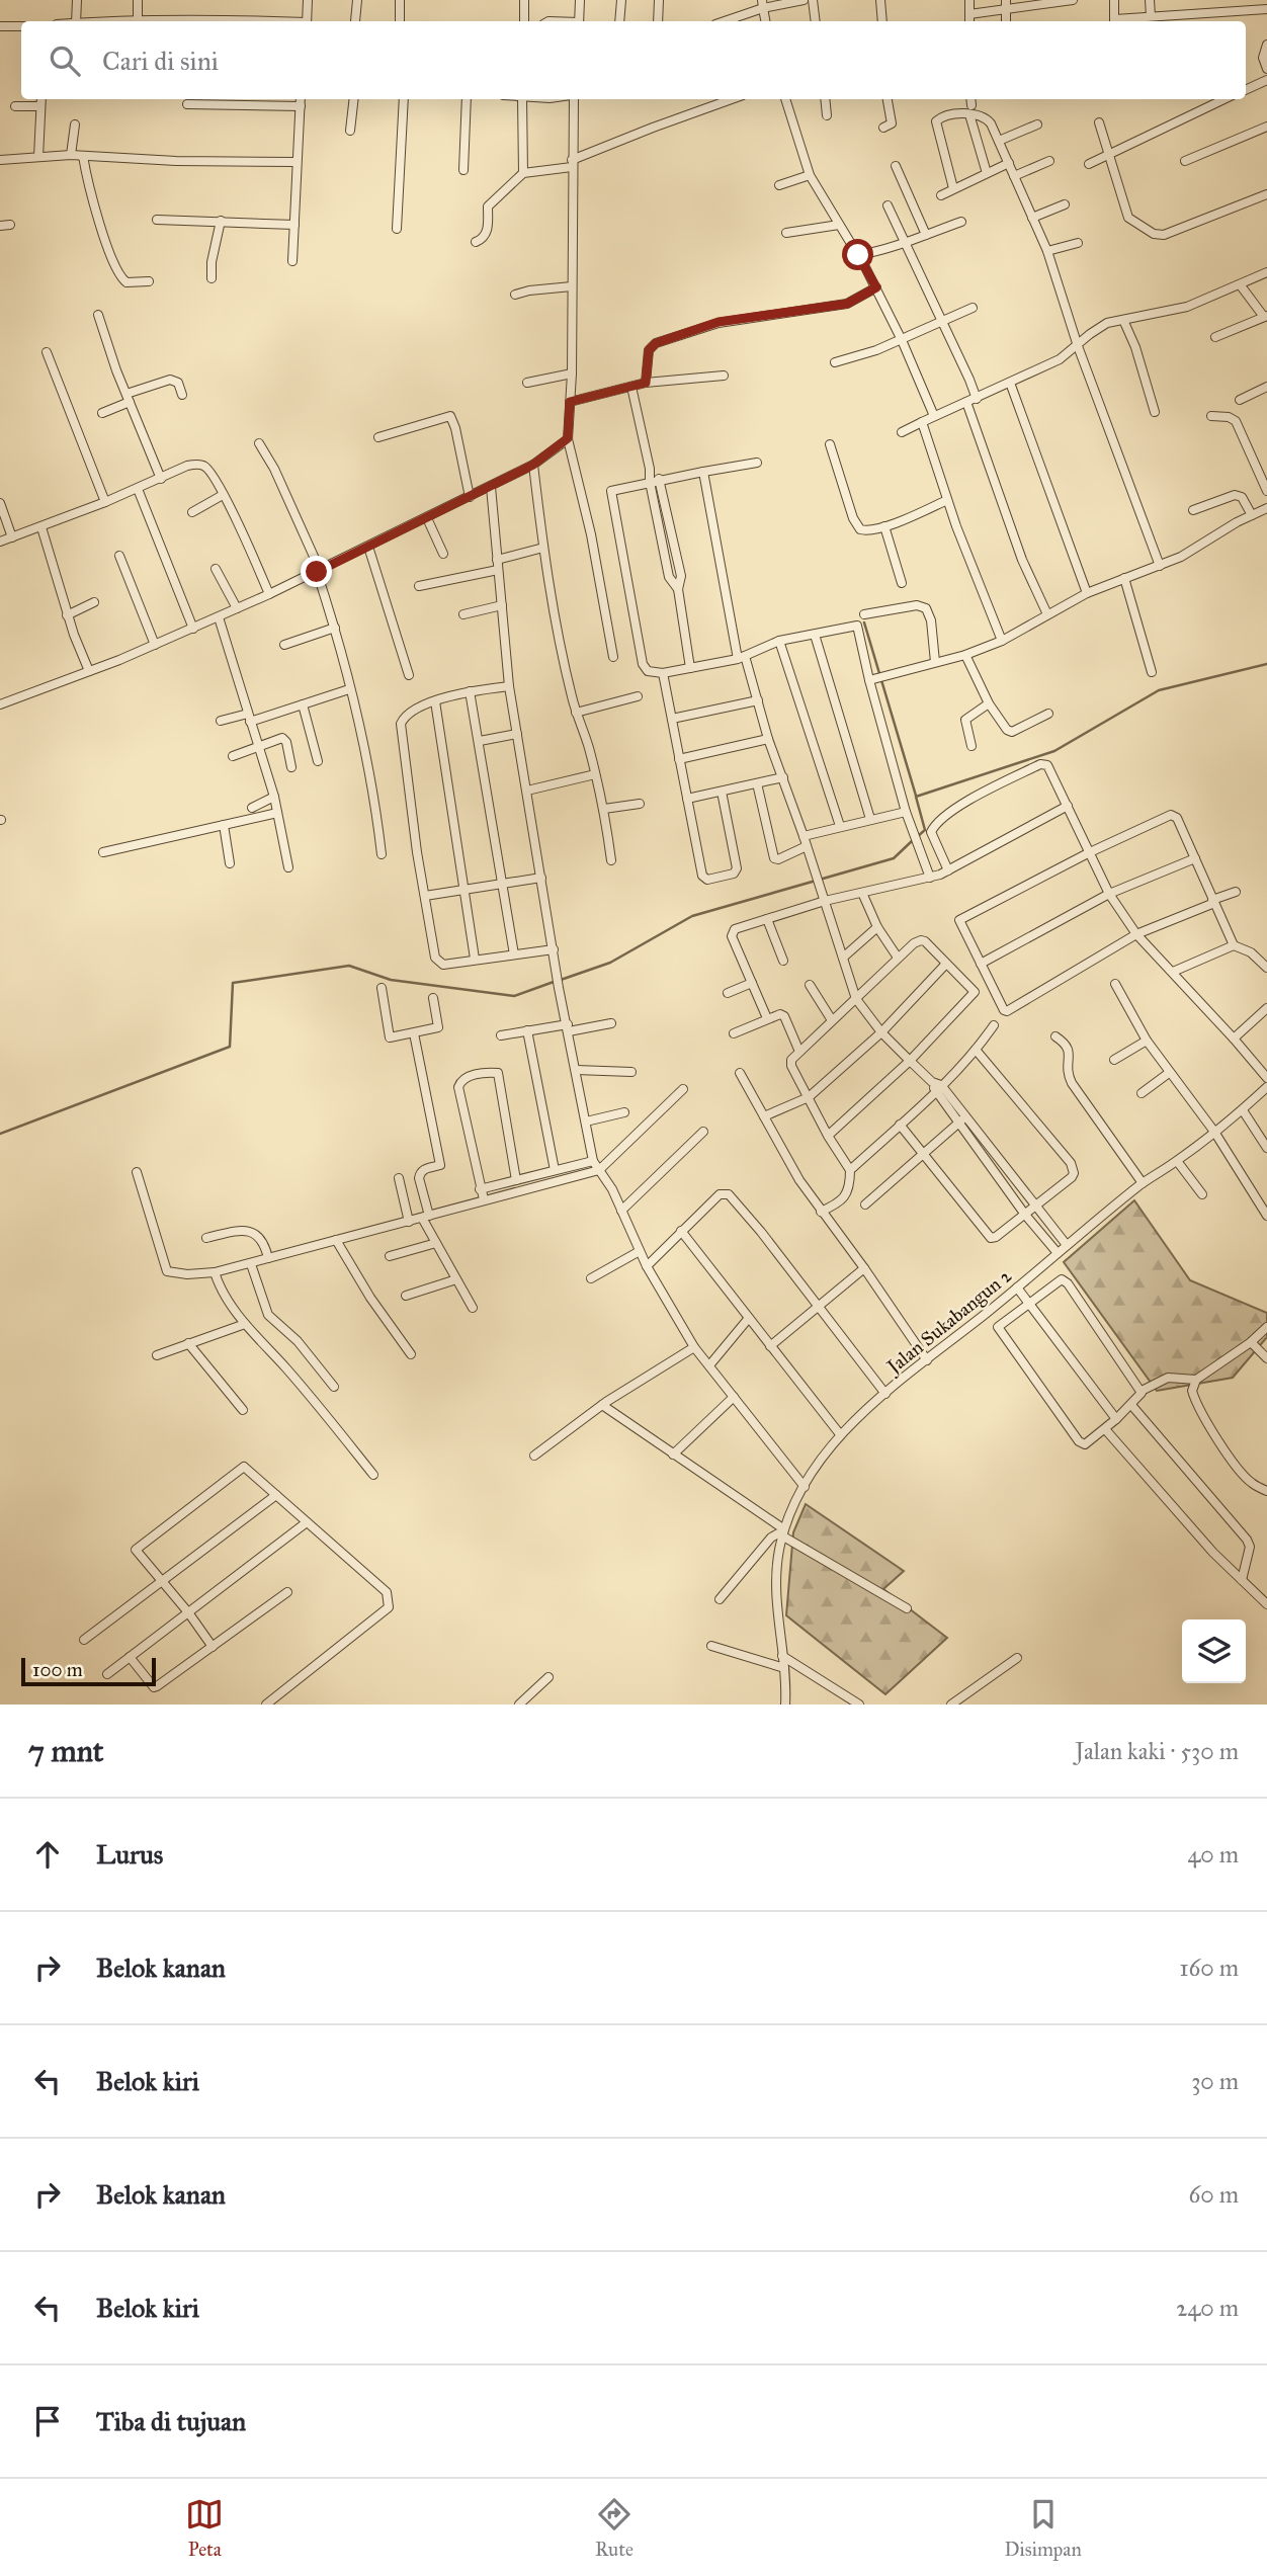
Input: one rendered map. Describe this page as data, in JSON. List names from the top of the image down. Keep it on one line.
{"streets":{"street":["Jalan Sukabangun 2"]},"scale_bar":"100 m","page":{"search":"Cari di sini","scale":"100 m","heading":["7 mnt","Jalan kaki · 530 m"],"list":[["Lurus","40 m"],["Belok kanan","160 m"],["Belok kiri","30 m"],["Belok kanan","60 m"],["Belok kiri","240 m"],"Tiba di tujuan"],"nav":["Peta","Rute","Disimpan"]}}
